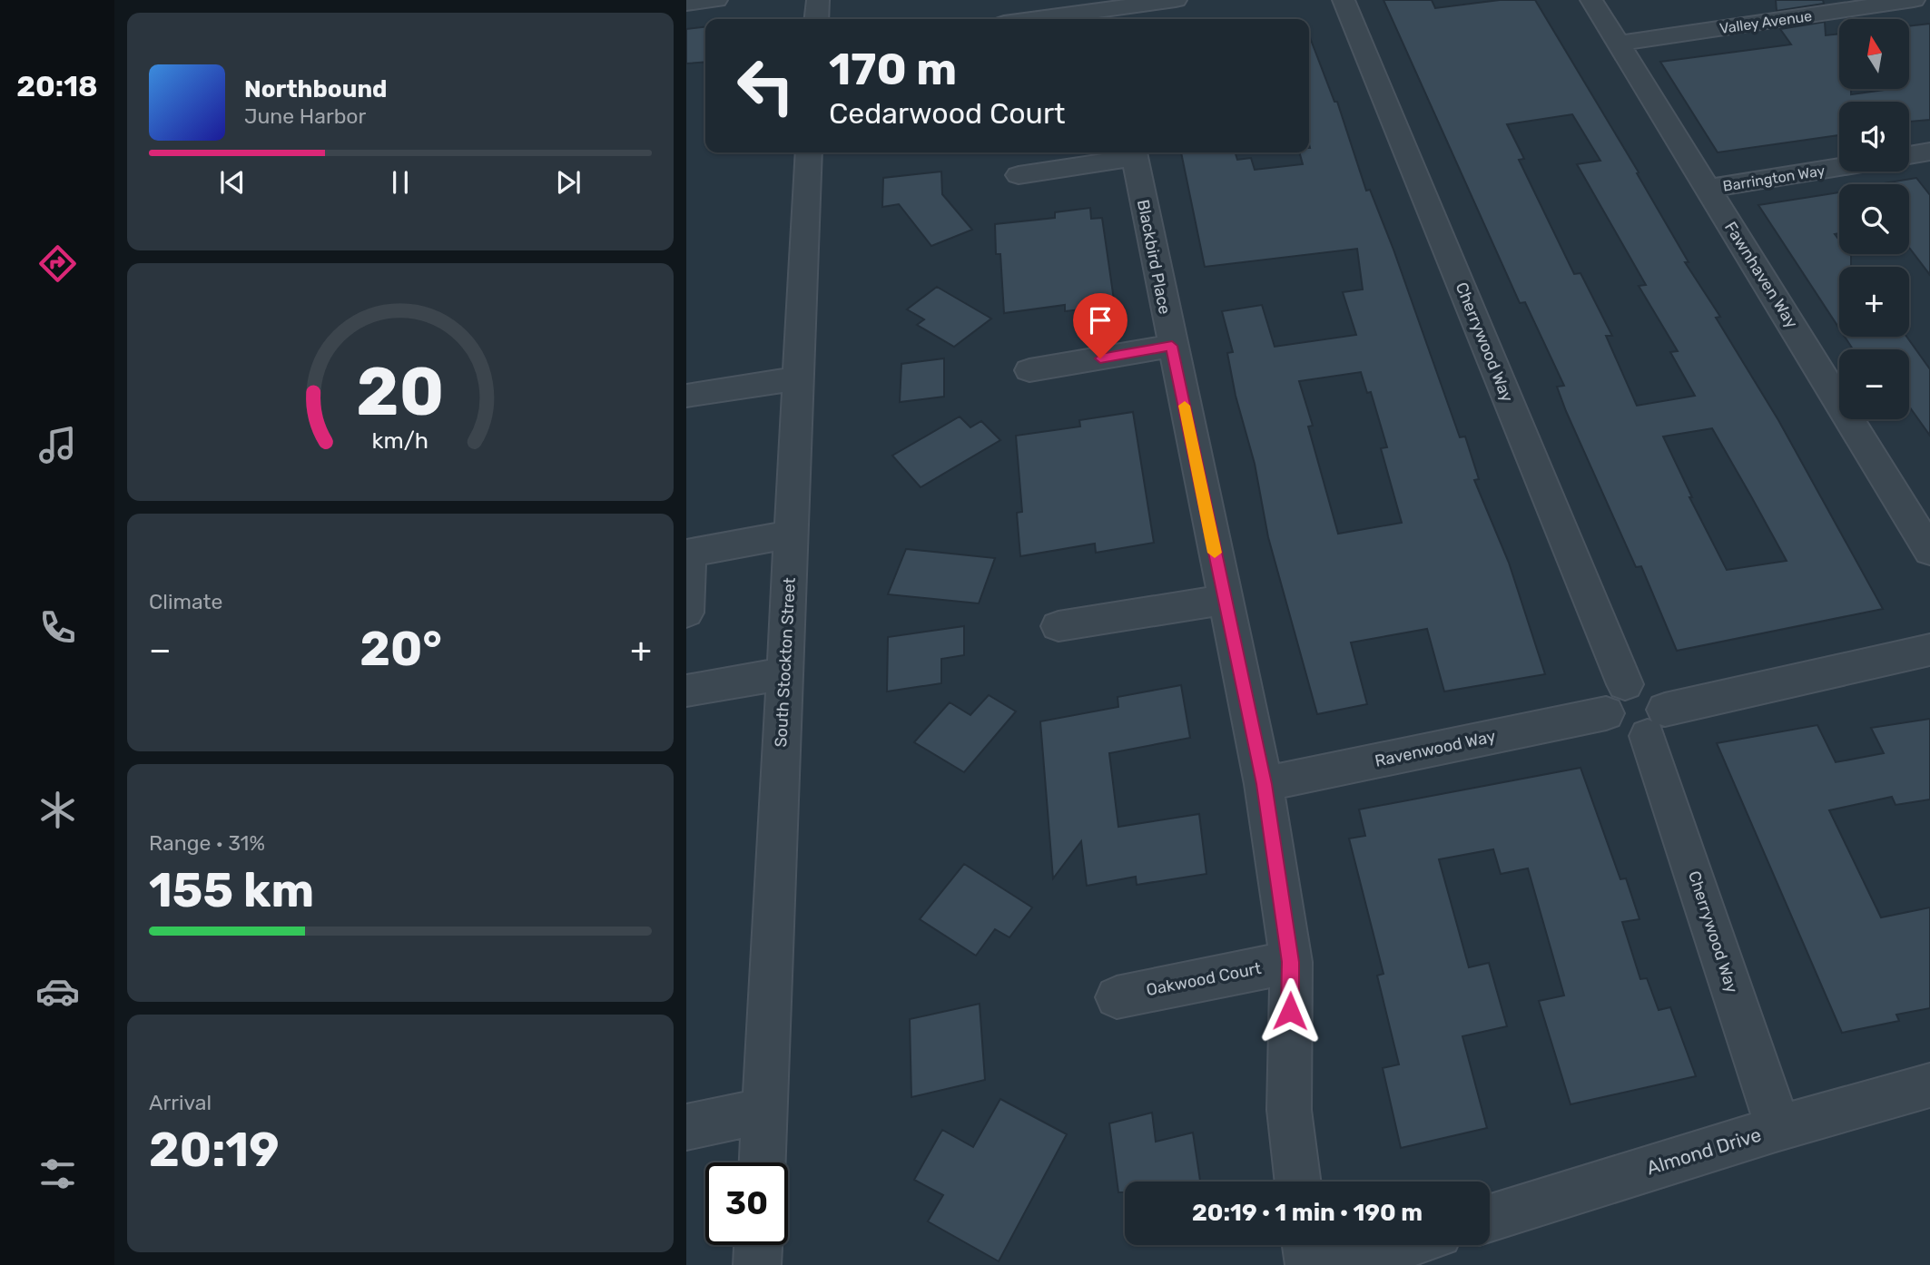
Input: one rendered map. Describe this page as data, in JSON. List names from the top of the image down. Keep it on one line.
{"streets":{"street":["Valley Avenue","Barrington Way","Blackbird Place","Fawnhaven Way","Cherrywood Way","South Stockton Street","Ravenwood Way","Oakwood Court","Almond Drive"]},"crossings":[["Valley Avenue","Fawnhaven Way"],["Barrington Way","Fawnhaven Way"],["Blackbird Place","Ravenwood Way"],["Blackbird Place","Oakwood Court"],["Cherrywood Way","Ravenwood Way"],["Cherrywood Way","Almond Drive"]],"north":"top","page":{"tabs":"20:18","map_buttons":["+","−"],"turn":["170 m","Cedarwood Court"],"song":["Northbound","June Harbor"],"tile":["Climate",["Range · 31%","155 km"],["Arrival","20:19"]],"heat":["−","20°","+"],"limit":"30","trip":"20:19 · 1 min · 190 m","gauge":["20","km/h"]}}
